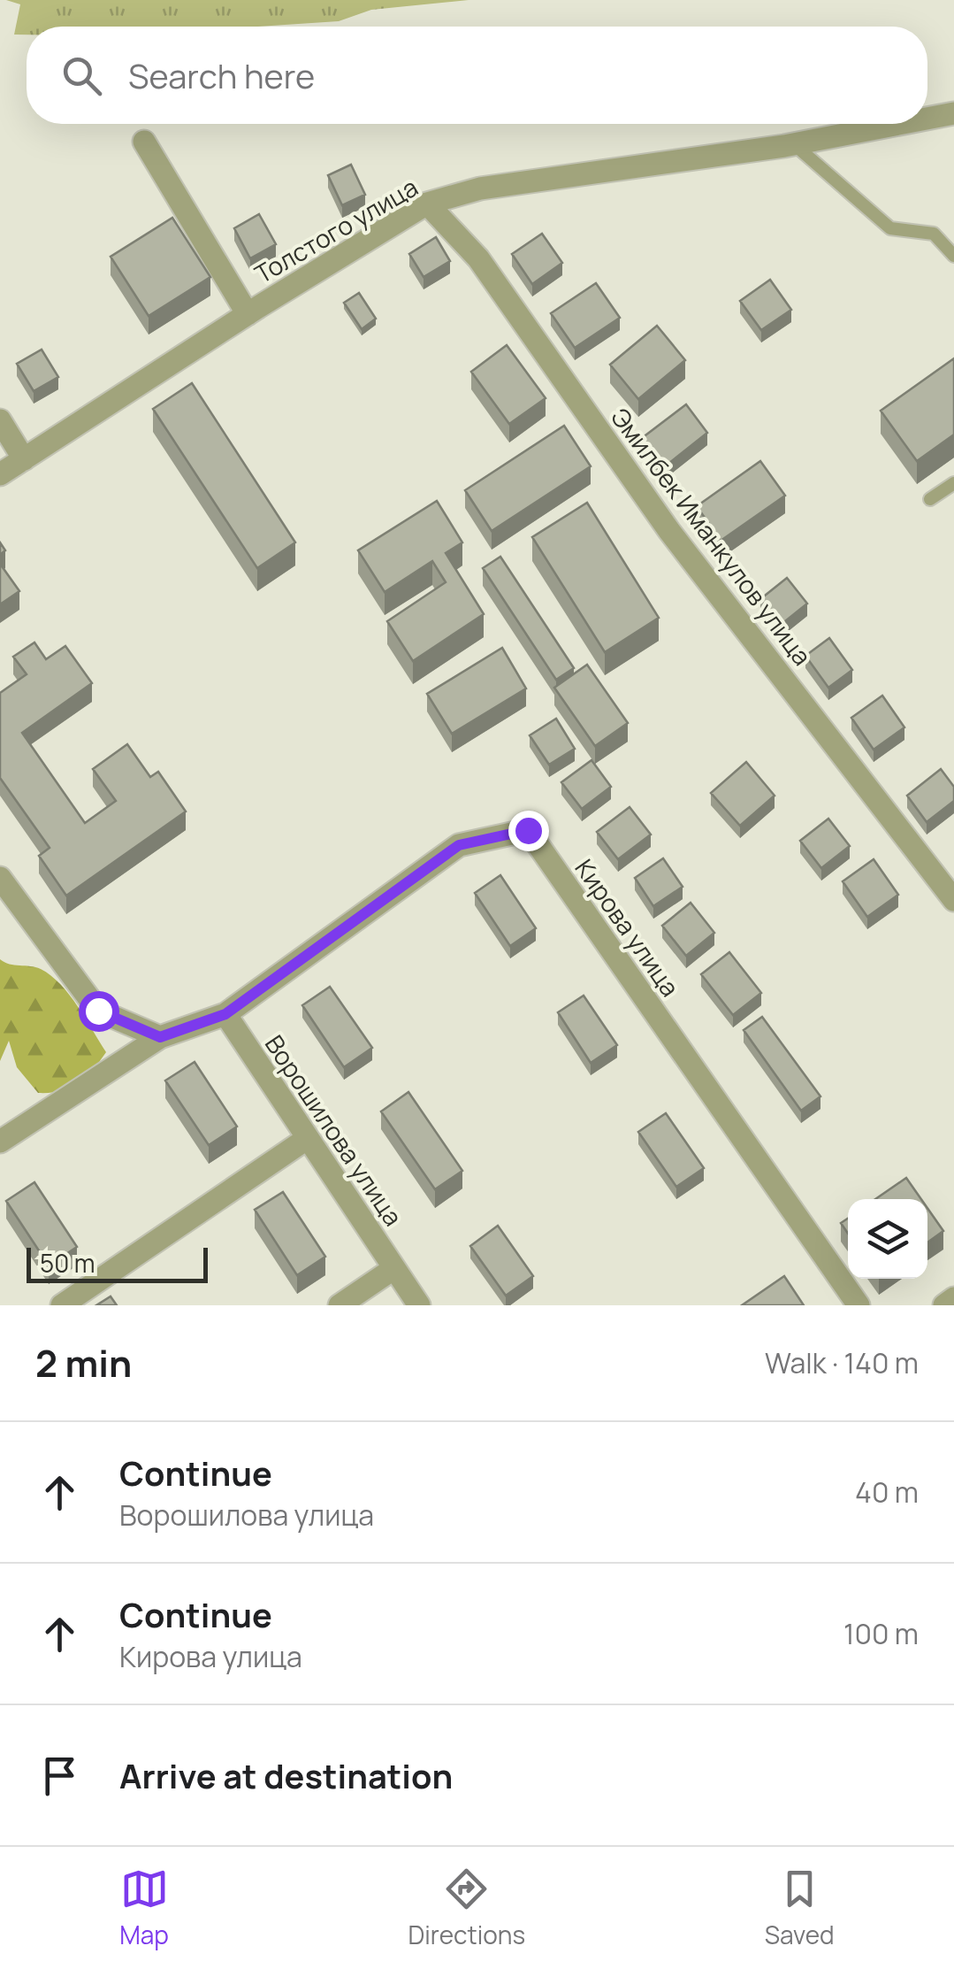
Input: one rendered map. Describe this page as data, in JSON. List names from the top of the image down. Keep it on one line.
{"streets":{"street":["Толстого улица","Эмилбек Иманкулов улица","Кирова улица","Ворошилова улица"]},"crossings":[["Толстого улица","Эмилбек Иманкулов улица"],["Кирова улица","Ворошилова улица"]],"scale_bar":"50 m","page":{"search":"Search here","scale":"50 m","heading":["2 min","Walk · 140 m"],"list":[["Continue","Ворошилова улица","40 m"],["Continue","Кирова улица","100 m"],"Arrive at destination"],"nav":["Map","Directions","Saved"]}}
